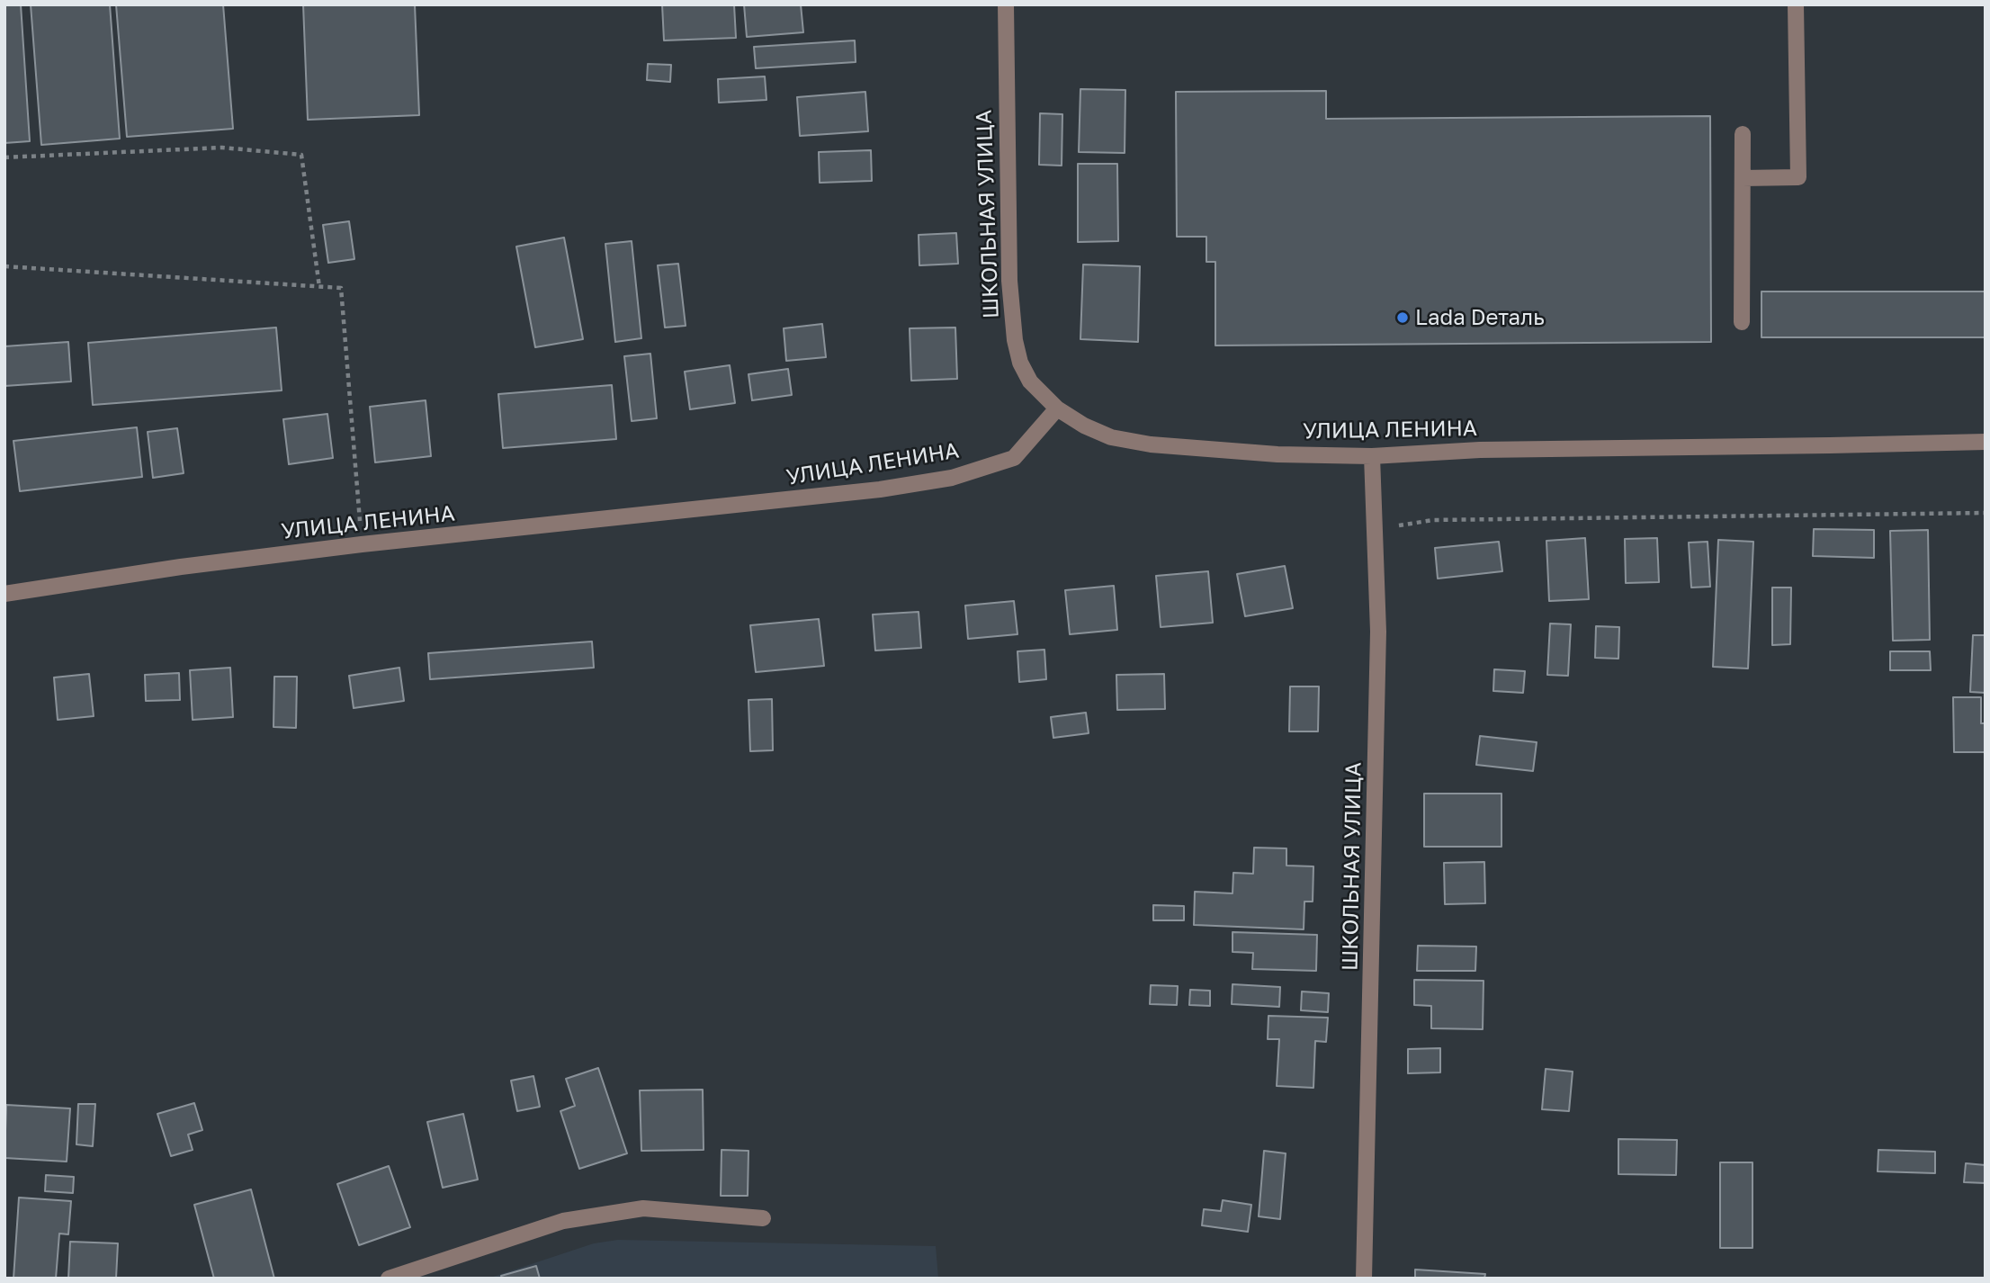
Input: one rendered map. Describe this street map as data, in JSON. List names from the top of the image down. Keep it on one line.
{"streets":{"street":["ШКОЛЬНАЯ УЛИЦА","УЛИЦА ЛЕНИНА"]},"crossings":[["ШКОЛЬНАЯ УЛИЦА","УЛИЦА ЛЕНИНА"]],"places":["Lada Dеталь"]}
